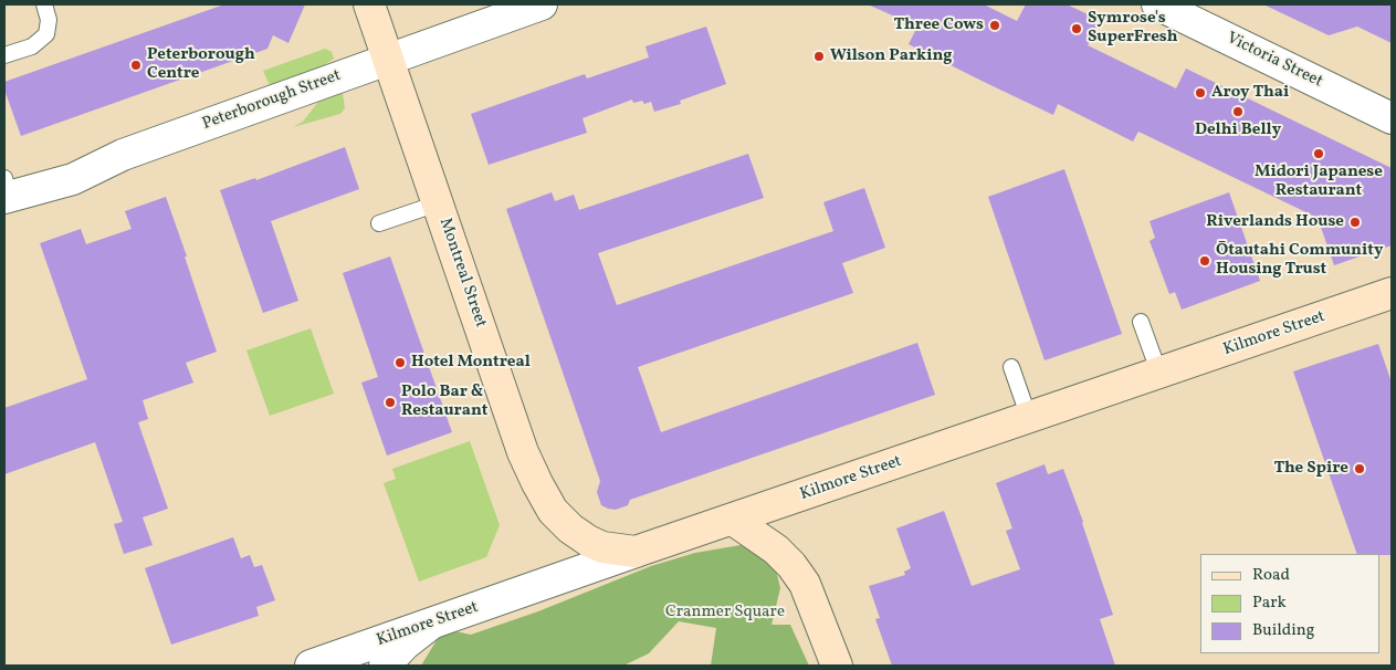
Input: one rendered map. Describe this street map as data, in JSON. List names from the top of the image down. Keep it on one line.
{"streets":{"main road":["Montreal Street","Kilmore Street"],"street":["Victoria Street","Peterborough Street"]},"crossings":[["Peterborough Street","Montreal Street"],["Montreal Street","Kilmore Street"]],"parks":["Cranmer Square"],"places":["Three Cows","Symrose's SuperFresh","Wilson Parking","Peterborough Centre","Aroy Thai","Delhi Belly","Midori Japanese Restaurant","Riverlands House","Ōtautahi Community Housing Trust","Hotel Montreal","Polo Bar & Restaurant","The Spire"],"legend":["Road","Park","Building"]}
